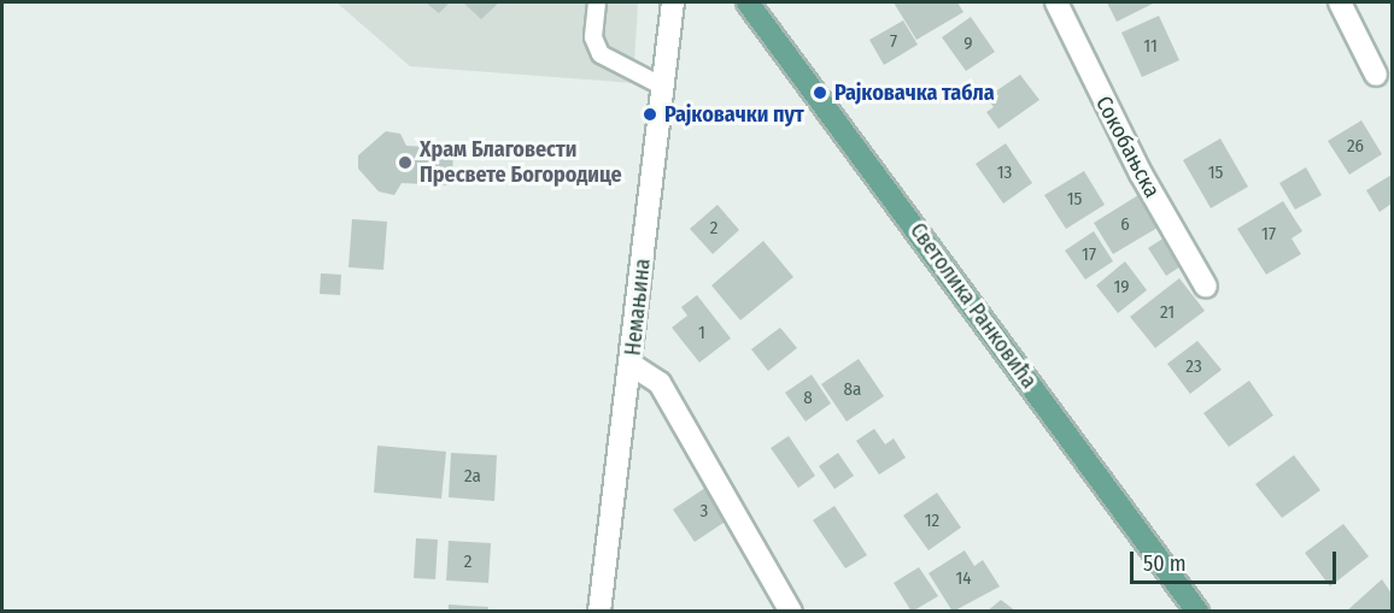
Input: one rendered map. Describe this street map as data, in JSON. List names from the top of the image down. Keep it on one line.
{"streets":{"main road":["Светолика Ранковића"],"street":["Сокобањска","Немањина"]},"places":["Рајковачка табла","Рајковачки пут","Храм Благовести Пресвете Богородице"],"house_numbers":["7","9","11","26","13","15","15","6","2","17","17","19","21","1","23","8a","8","2a","3","12","2","14"],"scale_bar":"50 m"}
